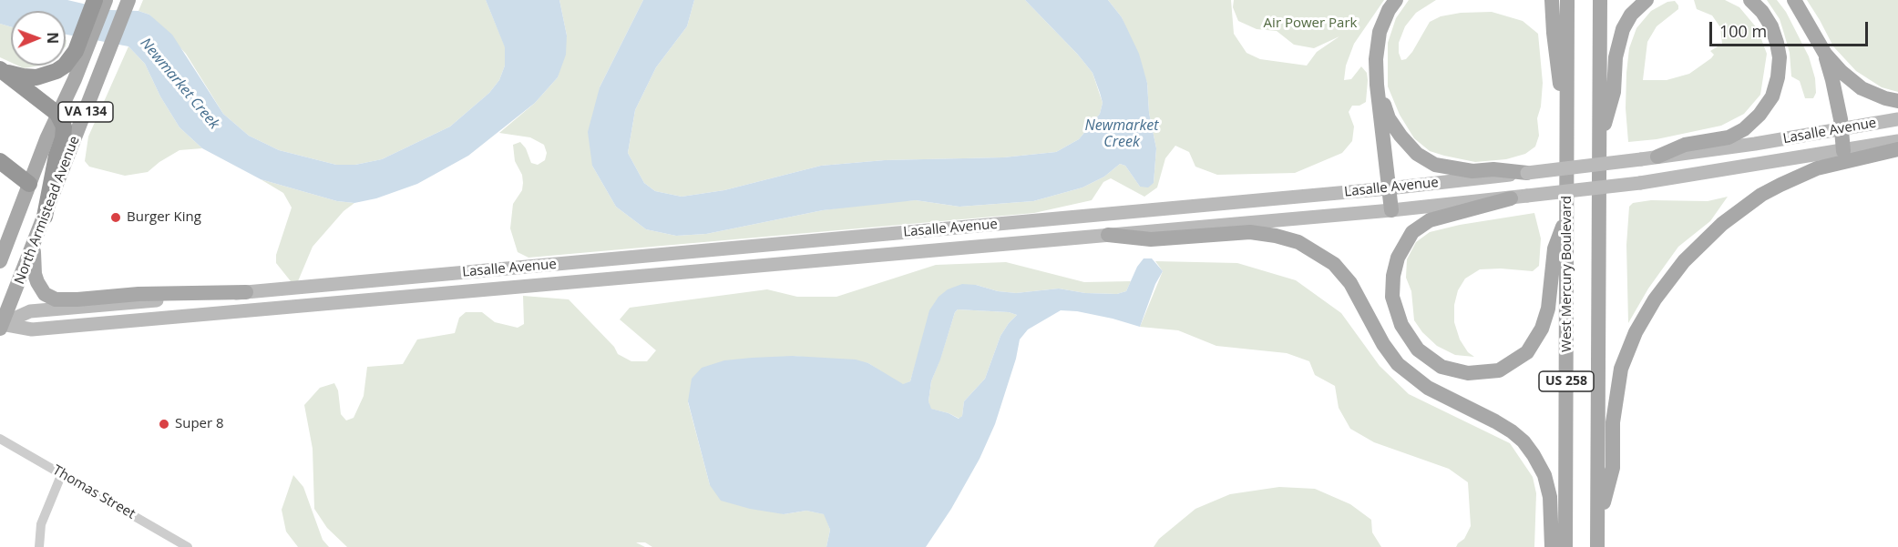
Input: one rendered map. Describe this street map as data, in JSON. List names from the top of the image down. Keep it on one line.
{"streets":{"main road":["VA 134","Lasalle Avenue","North Armistead Avenue","West Mercury Boulevard","US 258"],"street":["Thomas Street"]},"crossings":[["Lasalle Avenue","North Armistead Avenue"]],"water":["Newmarket Creek"],"parks":["Air Power Park"],"places":["Burger King","Super 8"],"scale_bar":"100 m","north":"right"}
